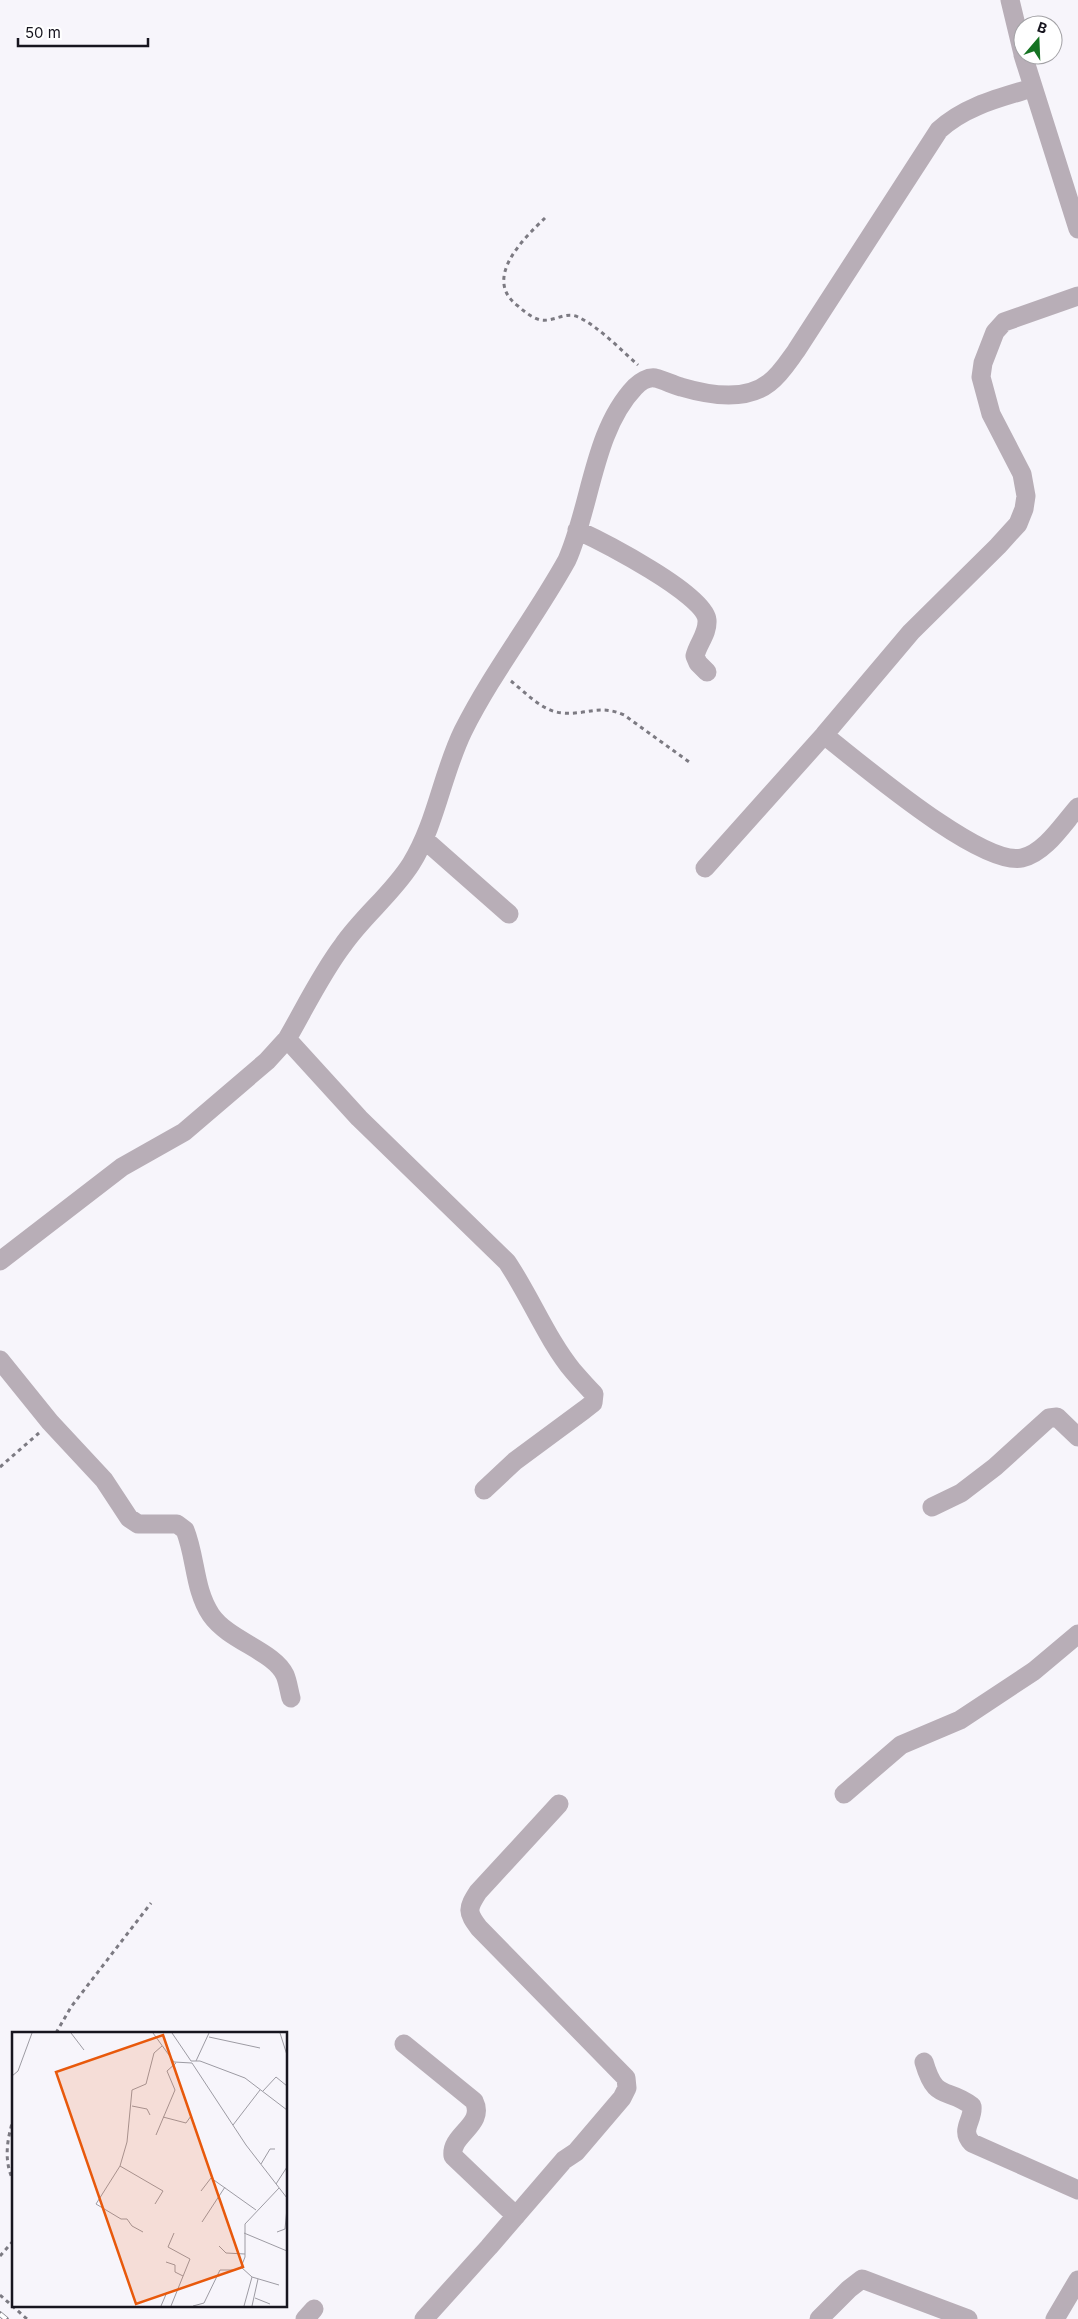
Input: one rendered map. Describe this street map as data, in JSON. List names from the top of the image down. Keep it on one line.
{"scale_bar":"50 m","north":"top"}
